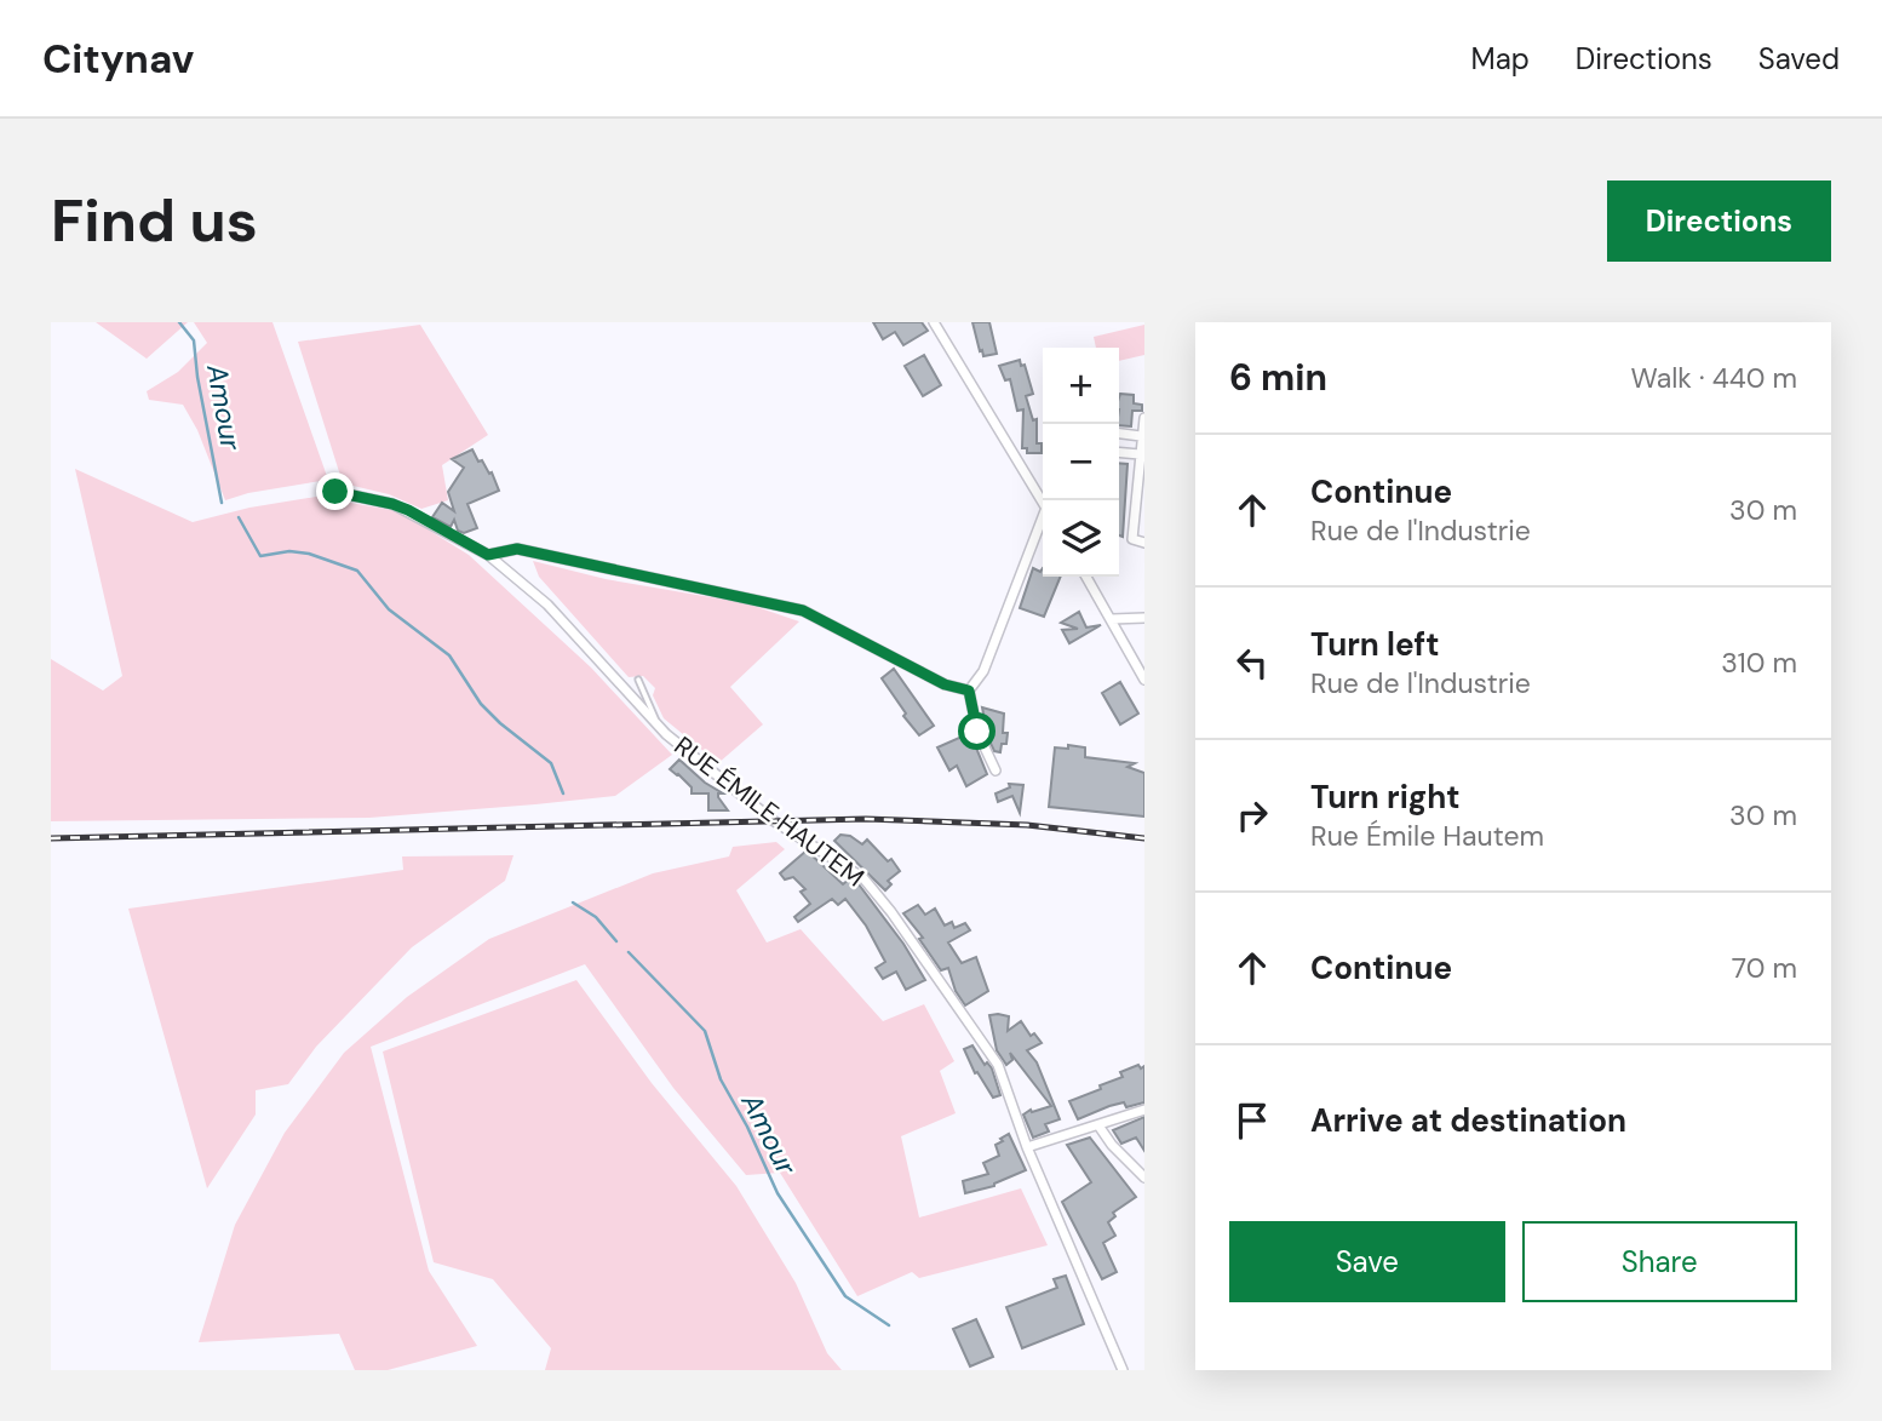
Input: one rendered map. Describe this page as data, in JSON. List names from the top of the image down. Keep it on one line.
{"streets":{"street":["RUE ÉMILE HAUTEM"]},"water":["Amour"],"page":{"header":"Citynav","nav":["Map","Directions","Saved"],"buttons":["Directions",["Save","Share"]],"title":"Find us","heading":["6 min","Walk · 440 m"],"map_buttons":["+","−"],"list":[["Continue","Rue de l'Industrie","30 m"],["Turn left","Rue de l'Industrie","310 m"],["Turn right","Rue Émile Hautem","30 m"],["Continue","70 m"],"Arrive at destination"]}}
